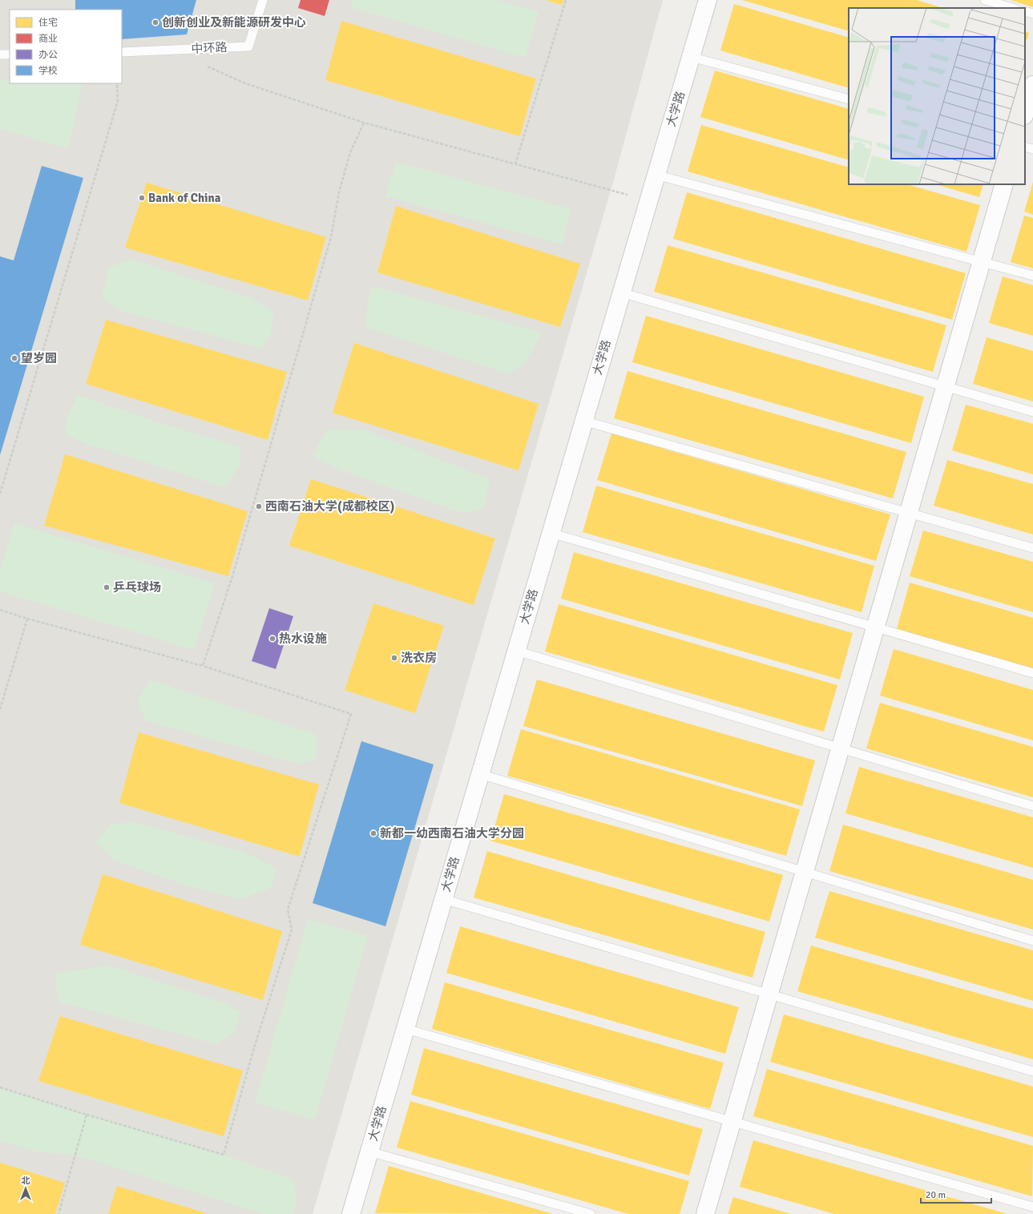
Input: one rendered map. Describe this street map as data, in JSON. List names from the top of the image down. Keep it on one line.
{"streets":{"street":["大学路"],"lane":["中环路"]},"places":["创新创业及新能源研发中心","Bank of China","望岁园","西南石油大学(成都校区)","乒乓球场","热水设施","洗衣房","新都一幼西南石油大学分园"],"legend":["住宅","商业","办公","学校"],"scale_bar":"20 m","north":"top"}
